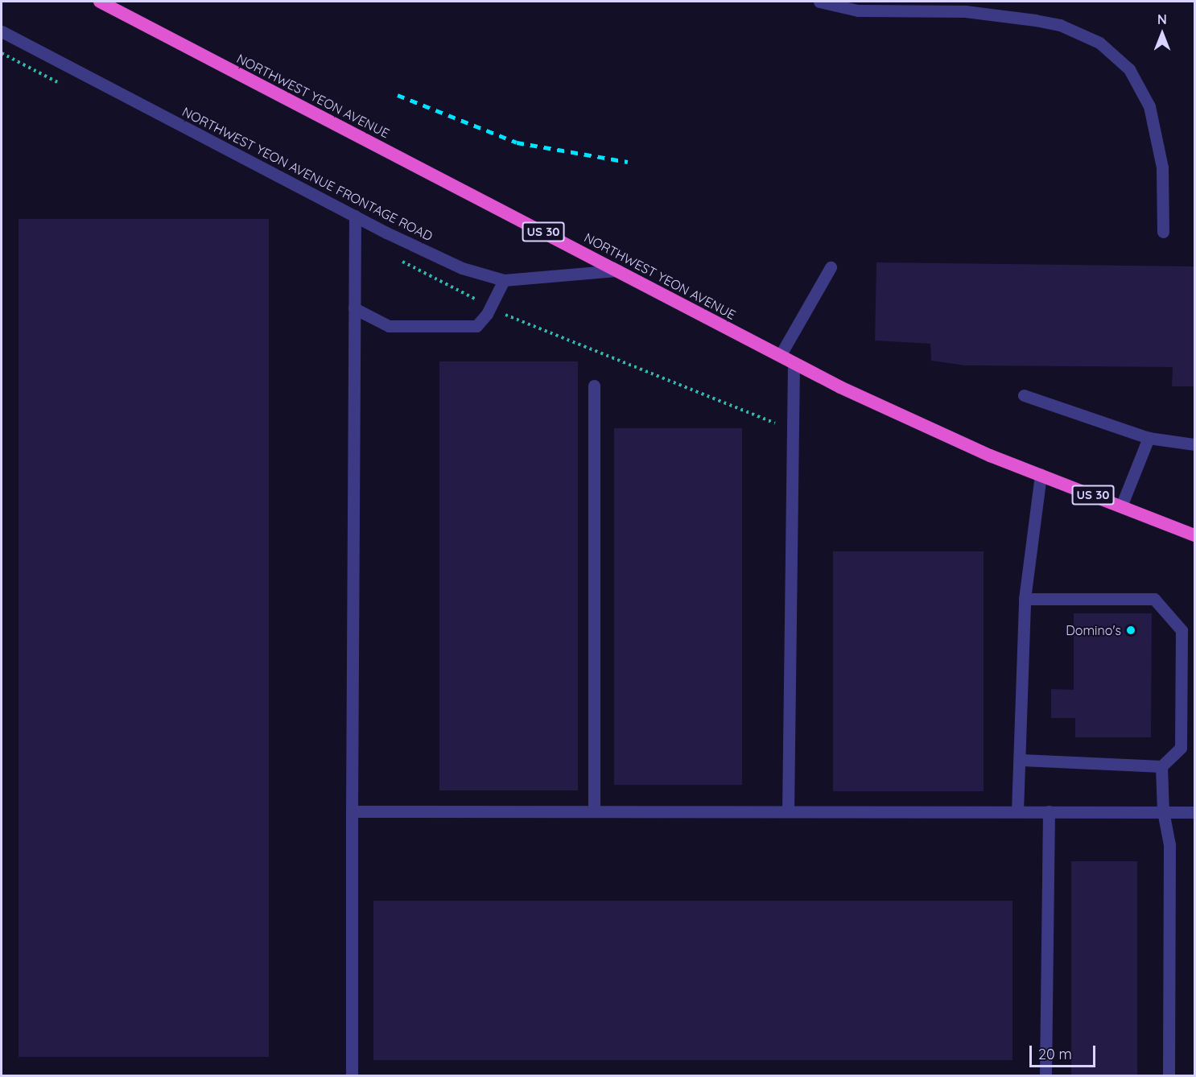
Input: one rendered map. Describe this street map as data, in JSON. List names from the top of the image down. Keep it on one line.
{"streets":{"highway":["NORTHWEST YEON AVENUE","US 30"],"street":["NORTHWEST YEON AVENUE FRONTAGE ROAD"]},"crossings":[["NORTHWEST YEON AVENUE","NORTHWEST YEON AVENUE FRONTAGE ROAD"]],"places":["Domino's"],"scale_bar":"20 m","north":"top"}
